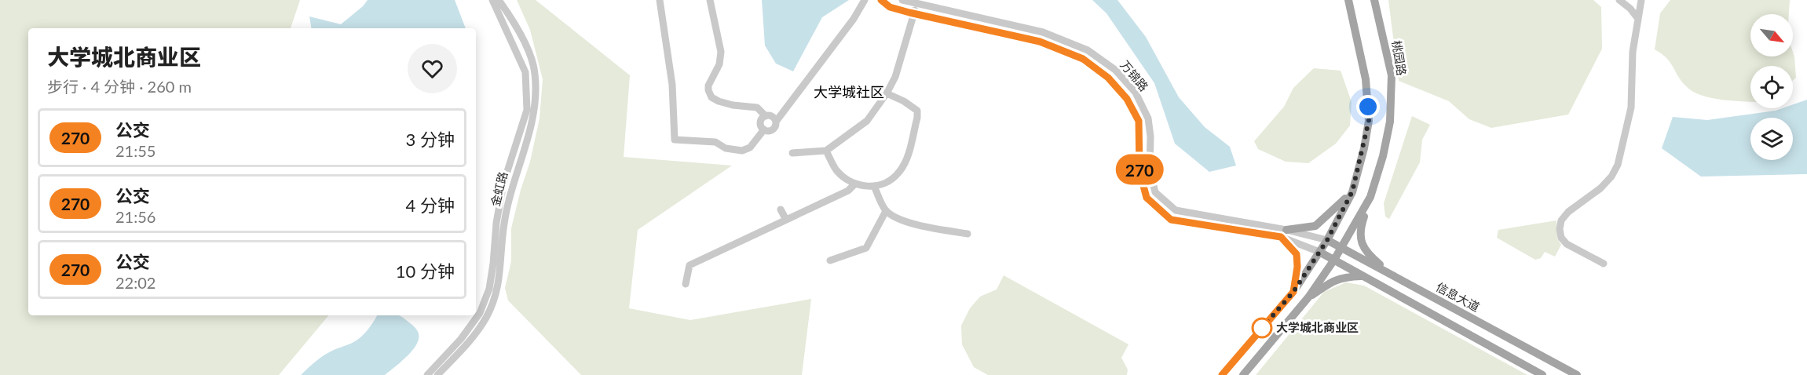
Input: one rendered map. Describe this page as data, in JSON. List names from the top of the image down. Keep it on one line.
{"streets":{"main road":["桃园路","信息大道"],"street":["万锦路","金虹路"]},"crossings":[["桃园路","信息大道"],["万锦路","信息大道"]],"districts":["大学城社区"],"places":["大学城北商业区"],"lines":["bus line 270"],"north":"bottom right","page":{"on_map":"270","heading":["大学城北商业区","步行 · 4 分钟 · 260 m"],"list":[{"mark":"270","name":"公交","note":"21:55","value":"3 分钟"},{"mark":"270","name":"公交","note":"21:56","value":"4 分钟"},{"mark":"270","name":"公交","note":"22:02","value":"10 分钟"}]}}
